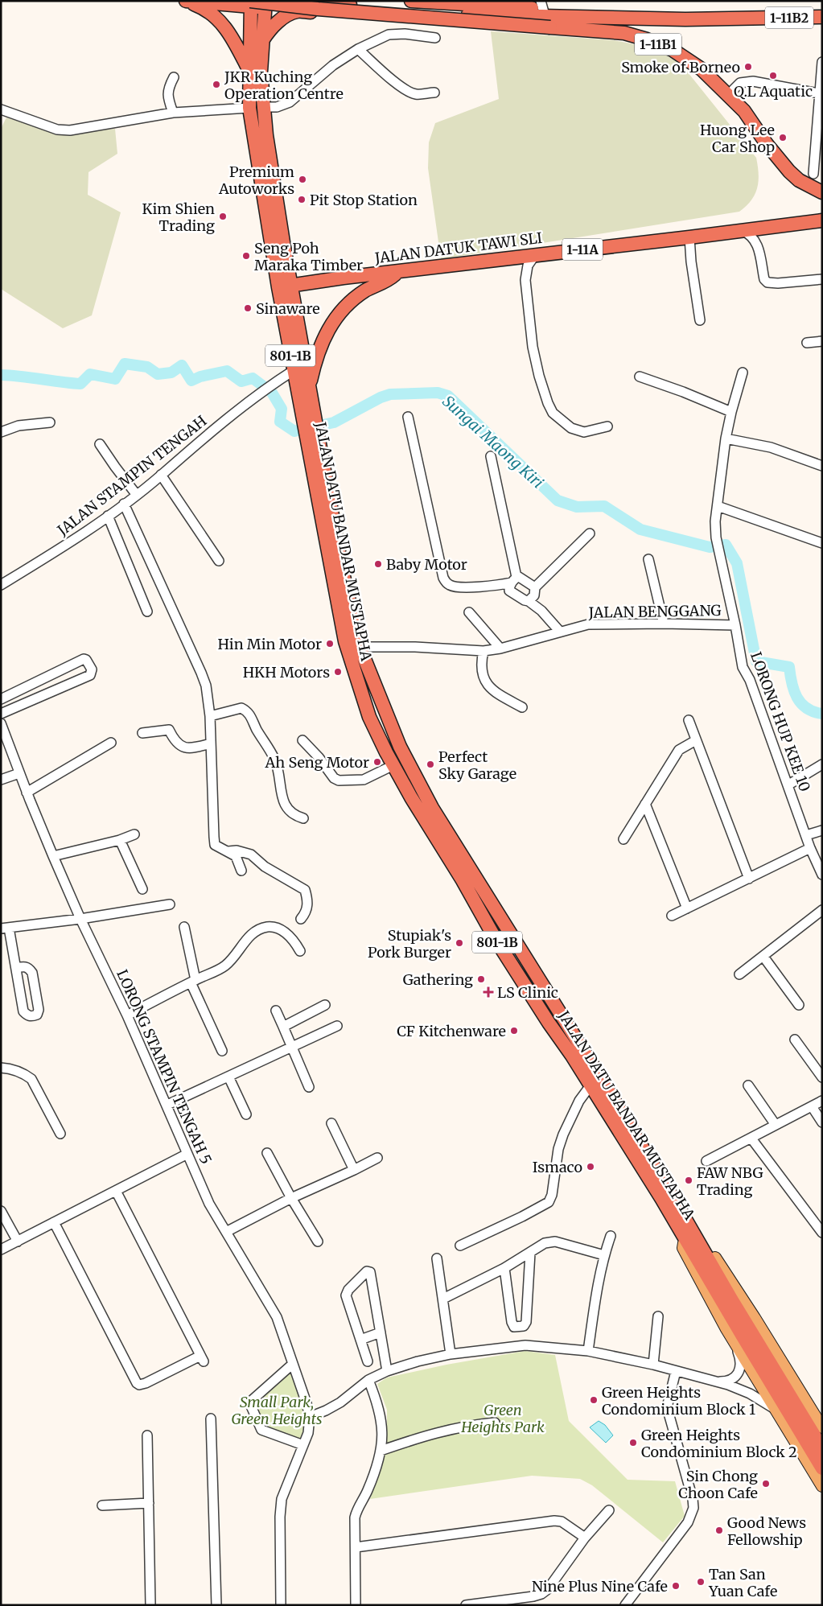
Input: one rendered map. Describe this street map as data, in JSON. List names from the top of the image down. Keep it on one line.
{"streets":{"highway":["1-11B2","1-11B1","JALAN DATUK TAWI SLI","1-11A","801-1B","JALAN DATU BANDAR MUSTAPHA"],"street":["JALAN STAMPIN TENGAH","JALAN BENGGANG","LORONG HUP KEE 10","LORONG STAMPIN TENGAH 5"]},"crossings":[["1-11B2","1-11B1"],["JALAN DATUK TAWI SLI","JALAN DATU BANDAR MUSTAPHA"],["JALAN STAMPIN TENGAH","JALAN DATU BANDAR MUSTAPHA"],["JALAN DATU BANDAR MUSTAPHA","JALAN BENGGANG"],["JALAN BENGGANG","LORONG HUP KEE 10"]],"water":["Sungai Maong Kiri"],"parks":["Small Park, Green Heights","Green Heights Park"],"places":{"other":["Smoke of Borneo","Q.L Aquatic","JKR Kuching Operation Centre","Huong Lee Car Shop","Premium Autoworks","Pit Stop Station","Kim Shien Trading","Seng Poh Maraka Timber","Sinaware","Baby Motor","Hin Min Motor","HKH Motors","Ah Seng Motor","Perfect Sky Garage","Stupiak's Pork Burger","Gathering","CF Kitchenware","Ismaco","FAW NBG Trading","Green Heights Condominium Block 1","Green Heights Condominium Block 2","Sin Chong Choon Cafe","Good News Fellowship","Tan San Yuan Cafe","Nine Plus Nine Cafe"],"health":["LS Clinic"]}}
